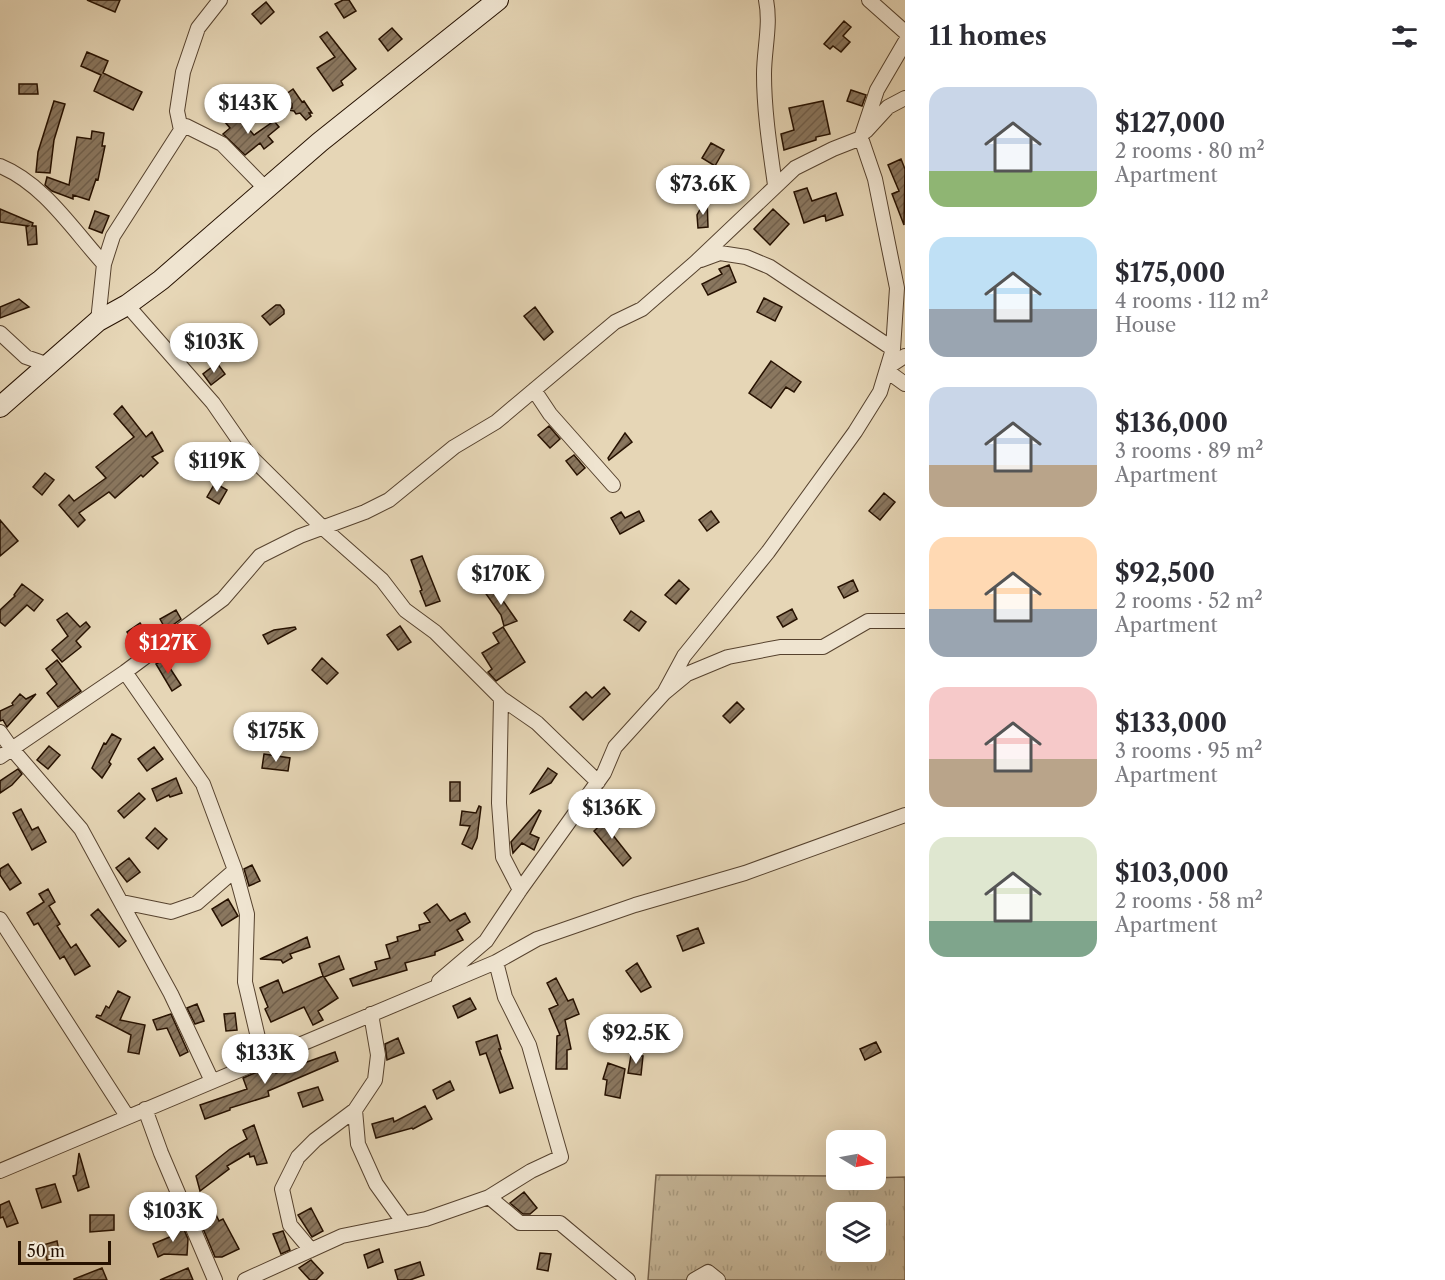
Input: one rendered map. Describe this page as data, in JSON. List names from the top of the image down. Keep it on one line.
{"scale_bar":"50 m","north":"right","page":{"heading":"11 homes","list":[{"name":"$127,000","note":"2 rooms · 80 m² · Apartment"},{"name":"$175,000","note":"4 rooms · 112 m² · House"},{"name":"$136,000","note":"3 rooms · 89 m² · Apartment"},{"name":"$92,500","note":"2 rooms · 52 m² · Apartment"},{"name":"$133,000","note":"3 rooms · 95 m² · Apartment"},{"name":"$103,000","note":"2 rooms · 58 m² · Apartment"}],"price":["$143K","$73.6K","$103K","$119K","$170K","$127K","$175K","$136K","$92.5K","$133K","$103K"],"scale":"50 m"}}
